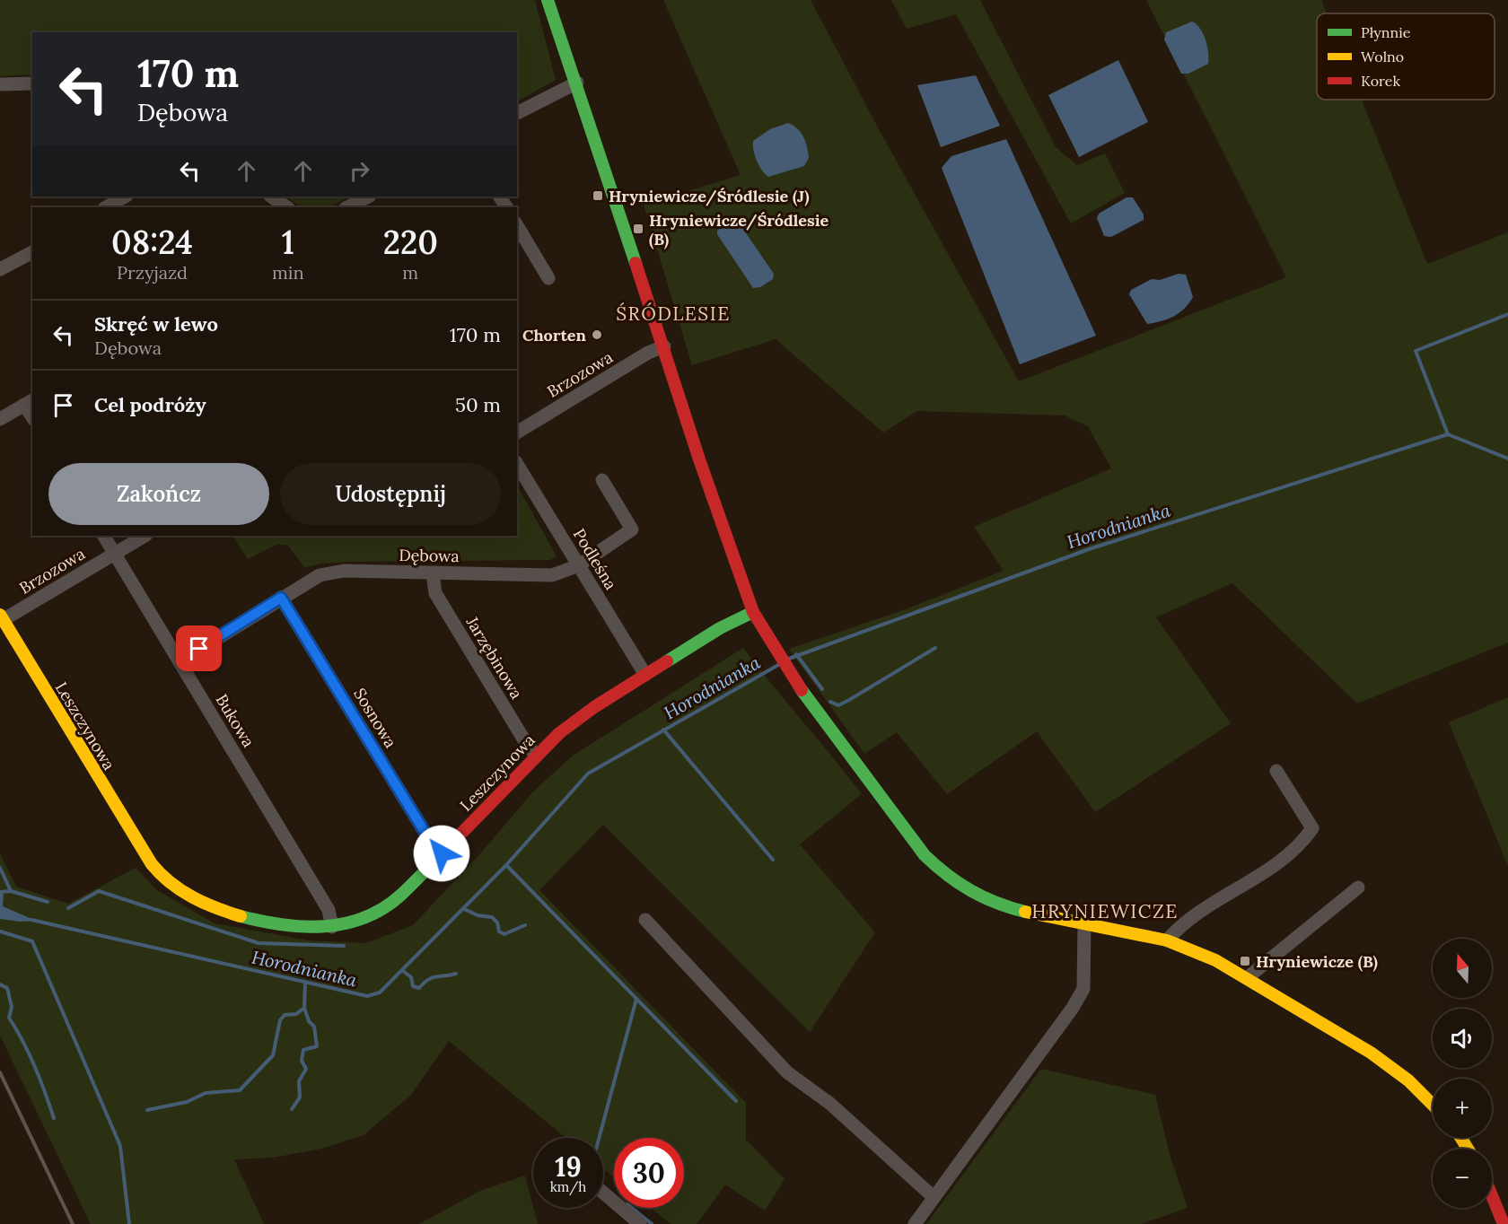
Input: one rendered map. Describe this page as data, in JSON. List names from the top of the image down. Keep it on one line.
{"streets":{"street":["Brzozowa","Dębowa","Podleśna","Jarzębinowa","Sosnowa","Bukowa","Leszczynowa"]},"crossings":[["Brzozowa","Bukowa"],["Brzozowa","Leszczynowa"],["Dębowa","Podleśna"],["Dębowa","Jarzębinowa"],["Dębowa","Sosnowa"],["Dębowa","Bukowa"],["Podleśna","Leszczynowa"],["Jarzębinowa","Leszczynowa"],["Sosnowa","Leszczynowa"],["Bukowa","Leszczynowa"]],"districts":["ŚRÓDLESIE","HRYNIEWICZE"],"water":["Horodnianka"],"places":{"transit":["Hryniewicze/Śródlesie (J)","Hryniewicze/Śródlesie (B)","Hryniewicze (B)"],"other":["Chorten"]},"legend":["Płynnie","Wolno","Korek"],"north":"top","page":{"turn":["170 m","Dębowa"],"eta":["08:24","Przyjazd","1","min","220","m"],"list":[{"name":"Skręć w lewo","note":"Dębowa","value":"170 m"},{"name":"Cel podróży","value":"50 m"}],"buttons":["Zakończ","Udostępnij"],"map_buttons":["+","−"],"speed":"19 km/h","limit":"30"}}
